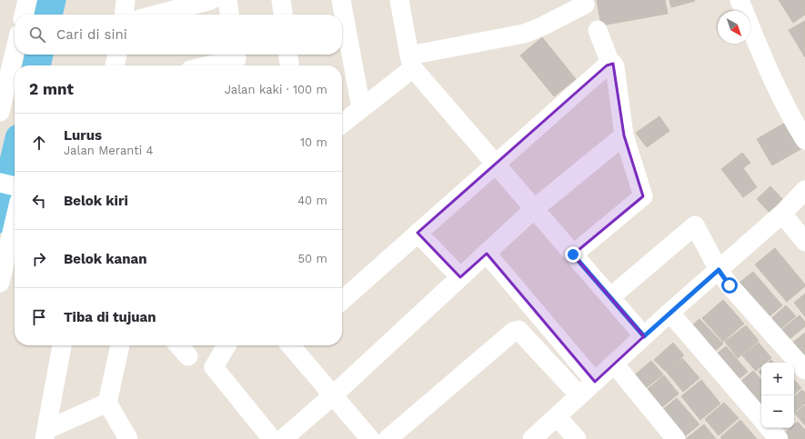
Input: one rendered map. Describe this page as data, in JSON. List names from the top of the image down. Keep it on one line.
{"north":"bottom right","page":{"search":"Cari di sini","heading":["2 mnt","Jalan kaki · 100 m"],"list":[["Lurus","Jalan Meranti 4","10 m"],["Belok kiri","40 m"],["Belok kanan","50 m"],"Tiba di tujuan"],"map_buttons":["+","−"]}}
